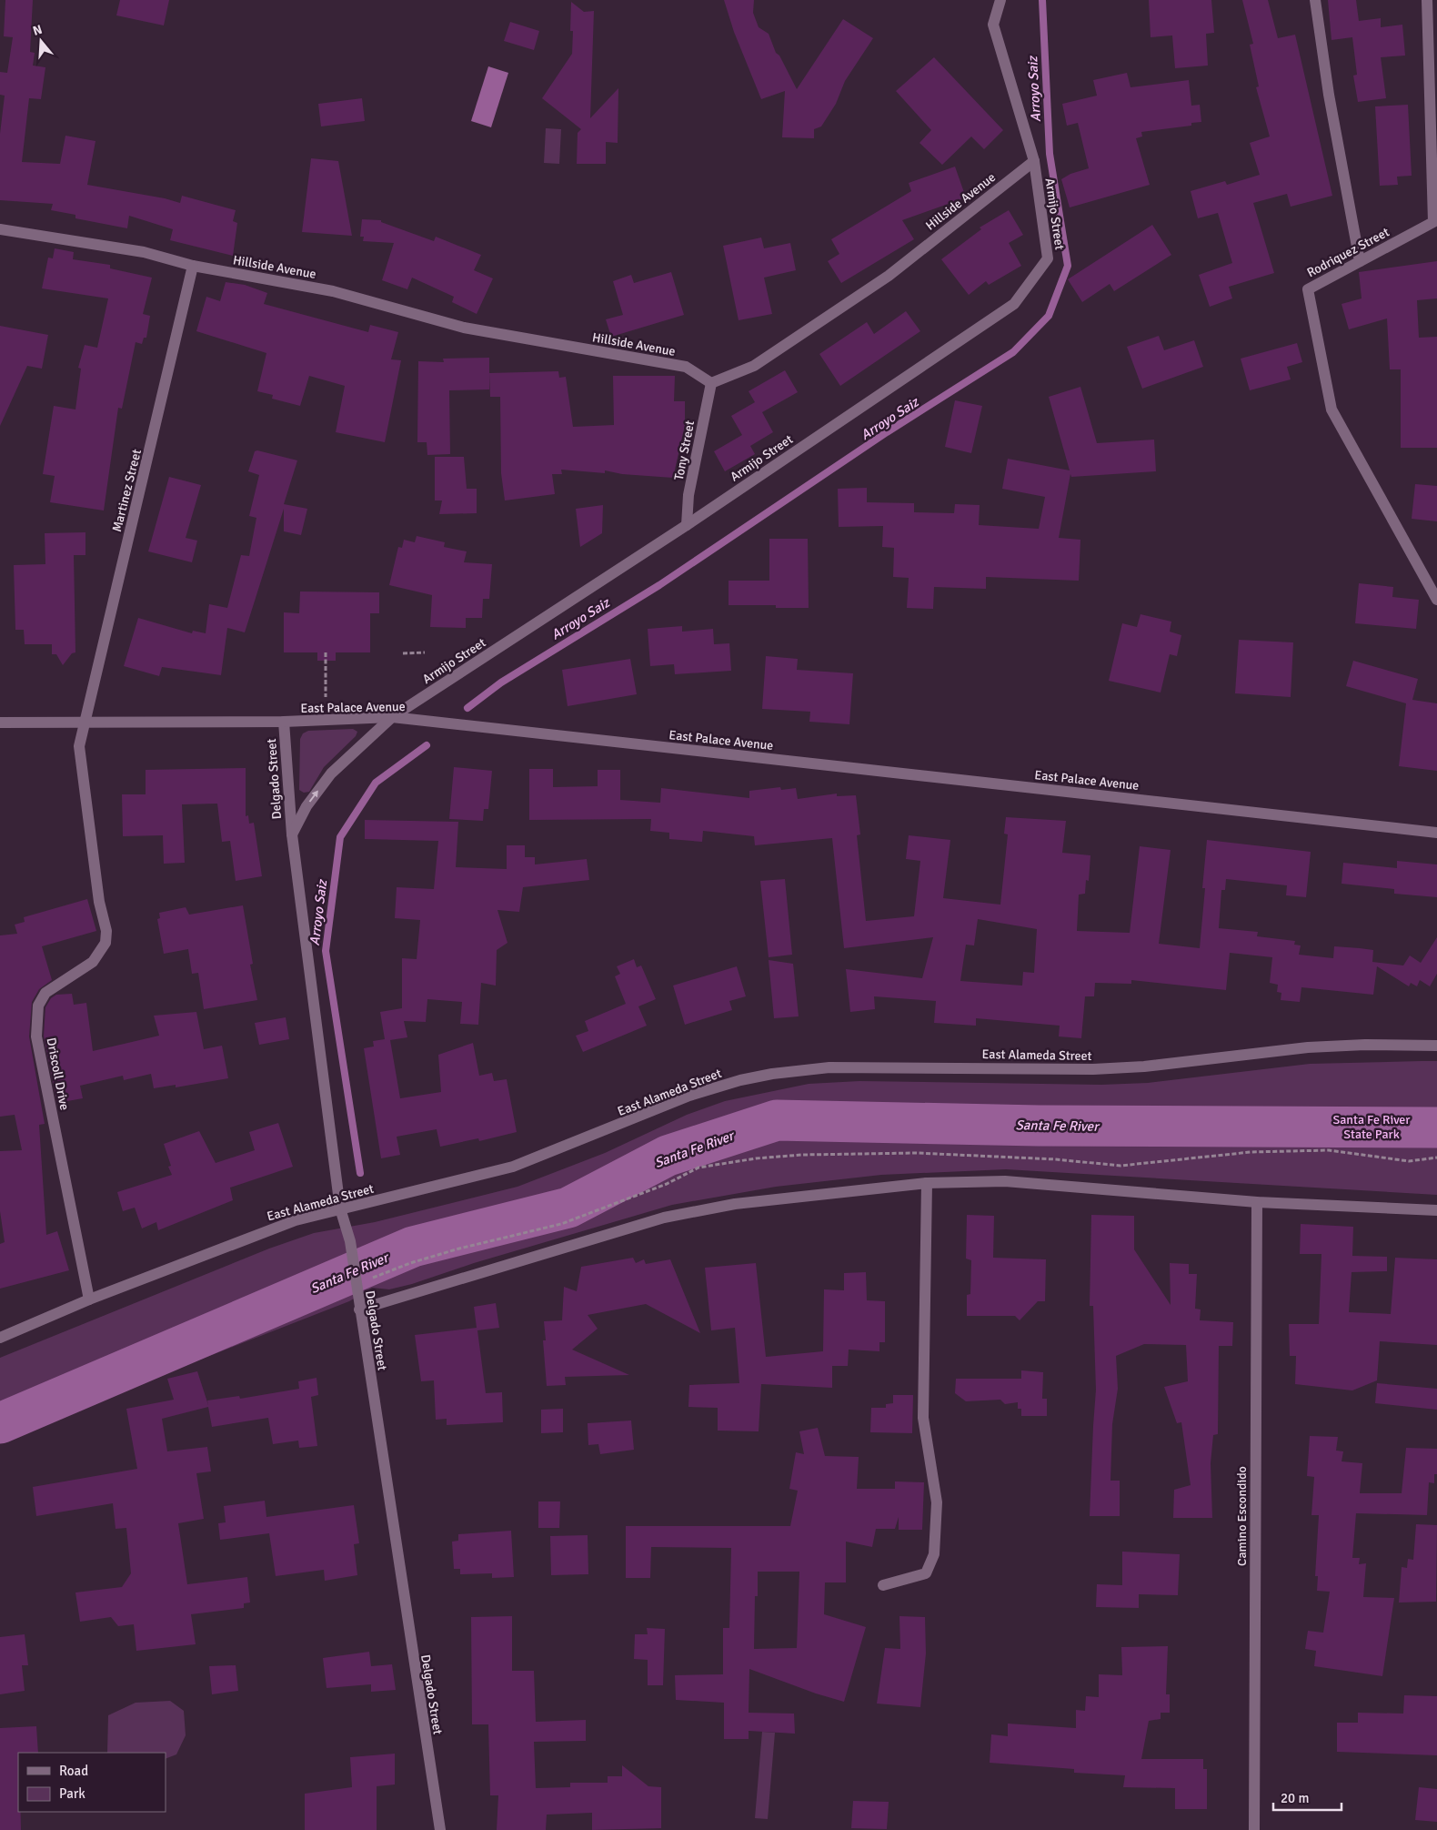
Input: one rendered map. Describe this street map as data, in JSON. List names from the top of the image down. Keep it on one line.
{"streets":{"street":["Hillside Avenue","Armijo Street","Rodriquez Street","Tony Street","Martinez Street","East Palace Avenue","Delgado Street","East Alameda Street","Driscoll Drive","Camino Escondido"]},"crossings":[["Hillside Avenue","Armijo Street"],["Hillside Avenue","Tony Street"],["Hillside Avenue","Martinez Street"],["Armijo Street","Tony Street"],["Armijo Street","East Palace Avenue"],["Armijo Street","Delgado Street"],["Martinez Street","East Palace Avenue"],["Martinez Street","Driscoll Drive"],["East Palace Avenue","Delgado Street"],["East Palace Avenue","Driscoll Drive"],["Delgado Street","East Alameda Street"],["East Alameda Street","Driscoll Drive"]],"water":["Arroyo Saiz","Santa Fe River"],"parks":["Santa Fe River State Park"],"legend":["Road","Park"],"scale_bar":"20 m","north":"top"}
